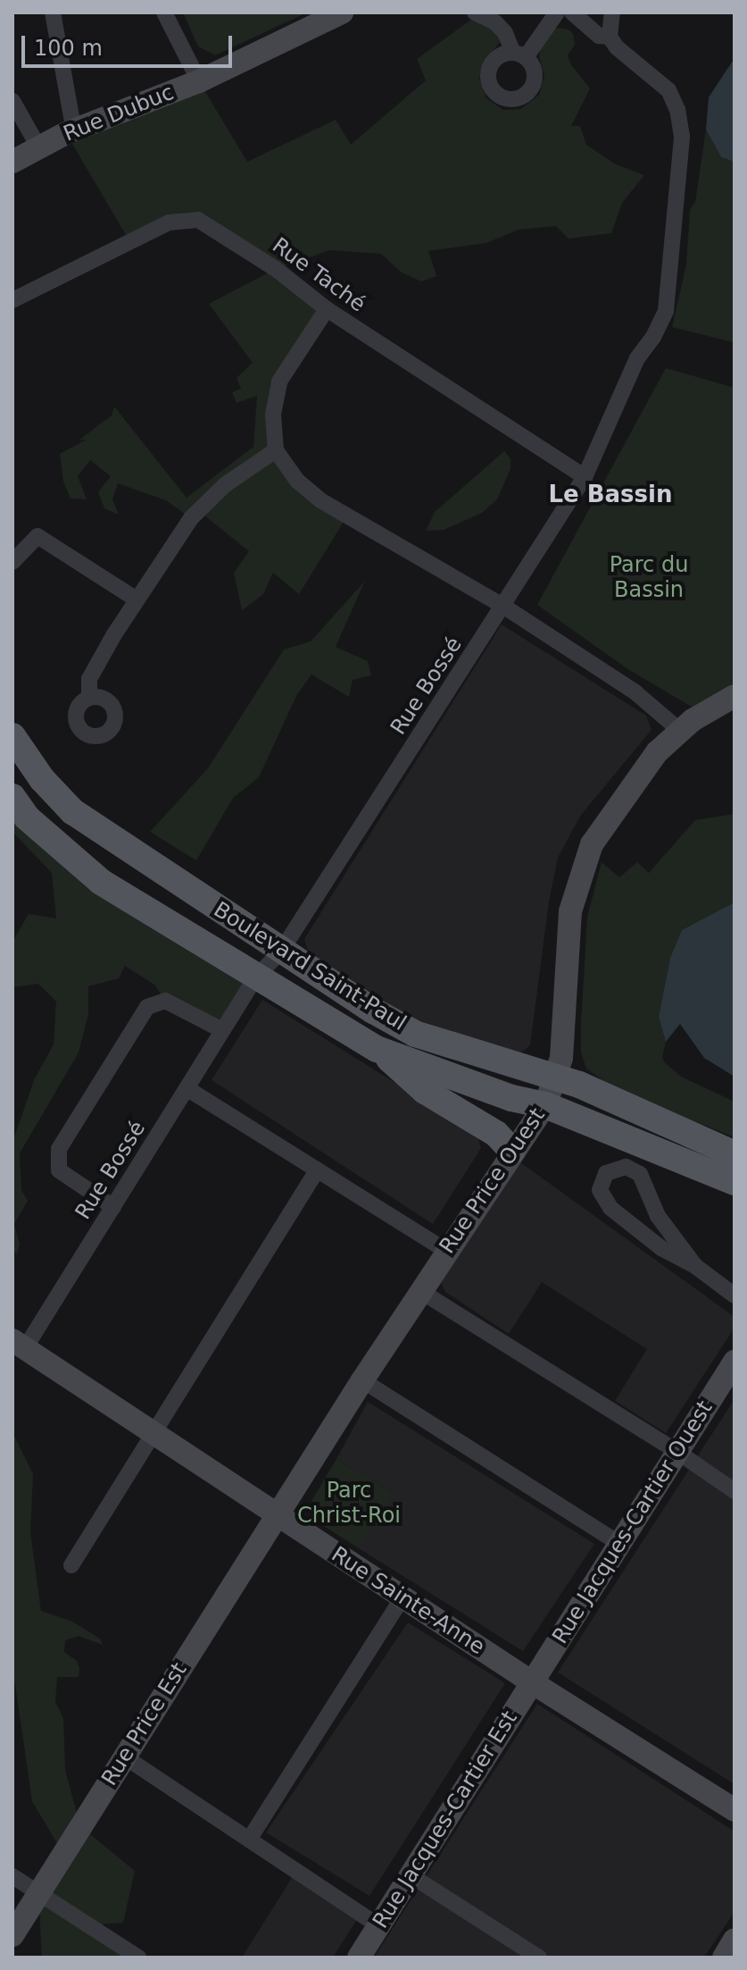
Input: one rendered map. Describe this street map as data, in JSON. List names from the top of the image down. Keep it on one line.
{"streets":{"main road":["Boulevard Saint-Paul"],"street":["Rue Dubuc","Rue Taché","Rue Bossé","Rue Price Ouest","Rue Jacques-Cartier Ouest","Rue Sainte-Anne","Rue Price Est","Rue Jacques-Cartier Est"]},"crossings":[["Rue Taché","Rue Bossé"],["Rue Bossé","Boulevard Saint-Paul"],["Rue Bossé","Rue Sainte-Anne"],["Boulevard Saint-Paul","Rue Price Ouest"],["Rue Price Ouest","Rue Sainte-Anne"],["Rue Price Ouest","Rue Price Est"],["Rue Jacques-Cartier Ouest","Rue Sainte-Anne"],["Rue Jacques-Cartier Ouest","Rue Jacques-Cartier Est"],["Rue Sainte-Anne","Rue Price Est"],["Rue Sainte-Anne","Rue Jacques-Cartier Est"]],"districts":["Le Bassin"],"parks":["Parc du Bassin","Parc Christ-Roi"],"scale_bar":"100 m"}
